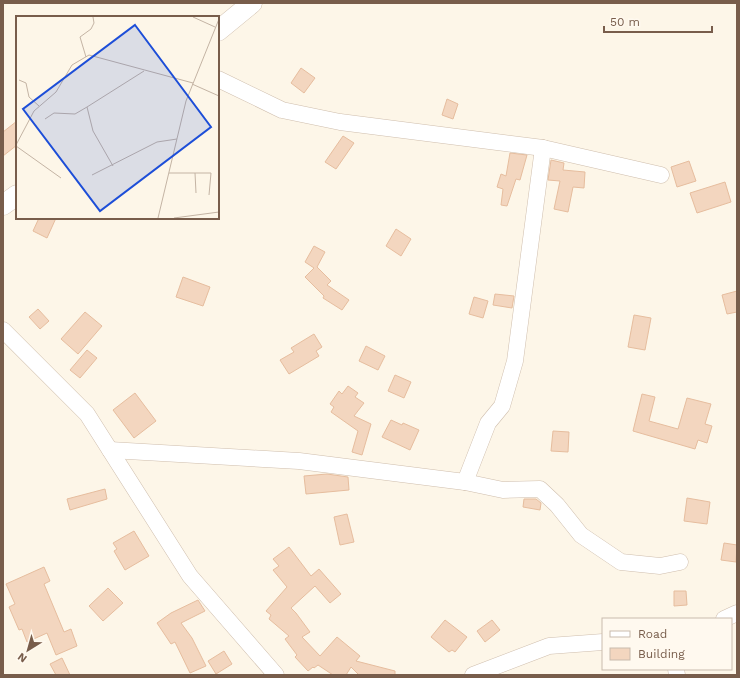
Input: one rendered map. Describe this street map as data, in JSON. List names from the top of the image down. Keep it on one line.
{"legend":["Road","Building"],"scale_bar":"50 m","north":"bottom left"}
